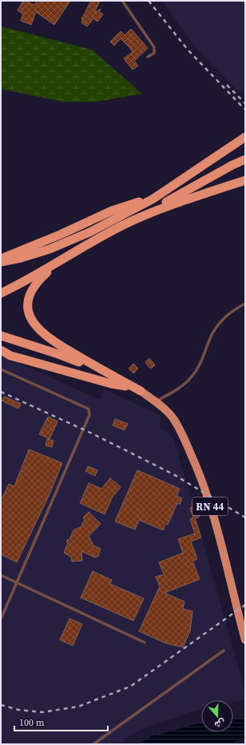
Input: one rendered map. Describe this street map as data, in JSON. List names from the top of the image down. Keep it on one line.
{"streets":{"highway":["RN 44"]},"scale_bar":"100 m","north":"bottom"}
